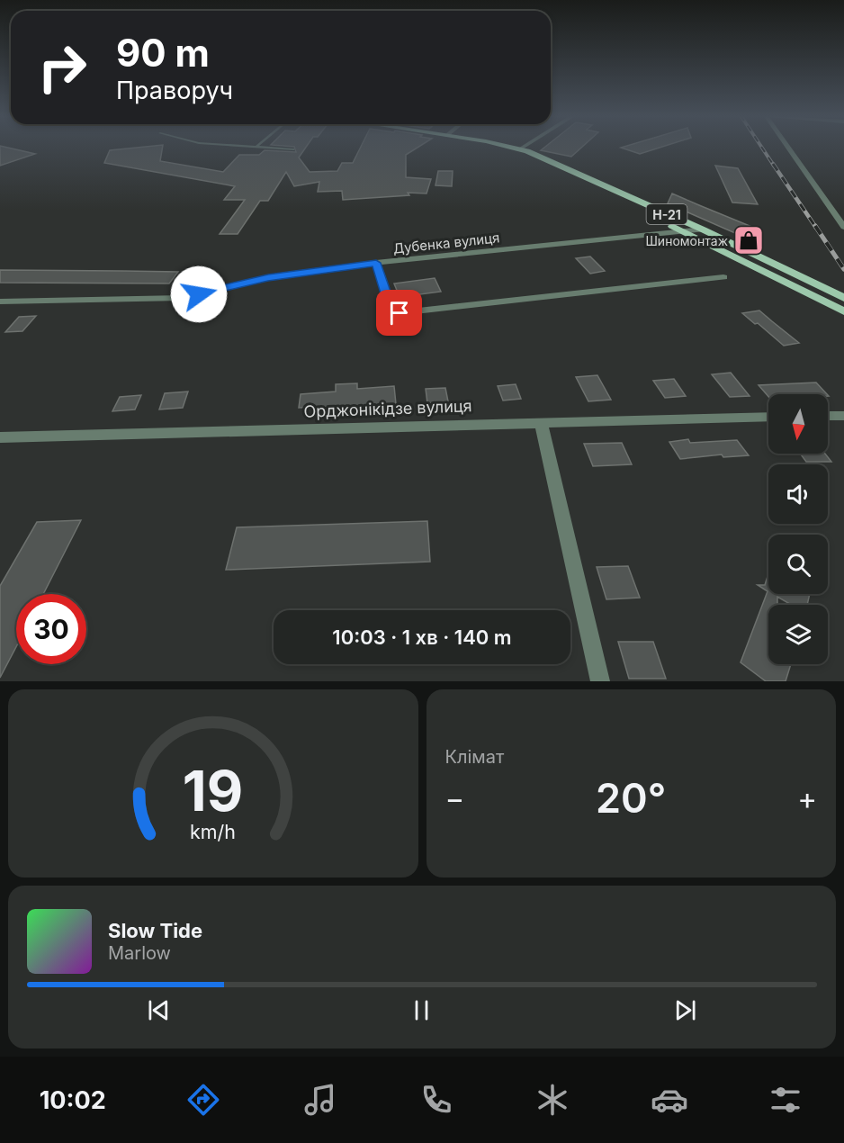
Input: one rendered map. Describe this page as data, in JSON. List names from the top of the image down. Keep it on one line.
{"streets":{"main road":["Н-21"],"street":["Дубенка вулиця","Орджонікідзе вулиця"]},"crossings":[["Н-21","Дубенка вулиця"]],"places":{"shop":["Шиномонтаж"]},"north":"bottom","page":{"turn":["90 m","Праворуч"],"limit":"30","trip":"10:03 · 1 хв · 140 m","tile":"Клімат","heat":["−","20°","+"],"song":["Slow Tide","Marlow"],"tabs":"10:02","gauge":["19","km/h"]}}
